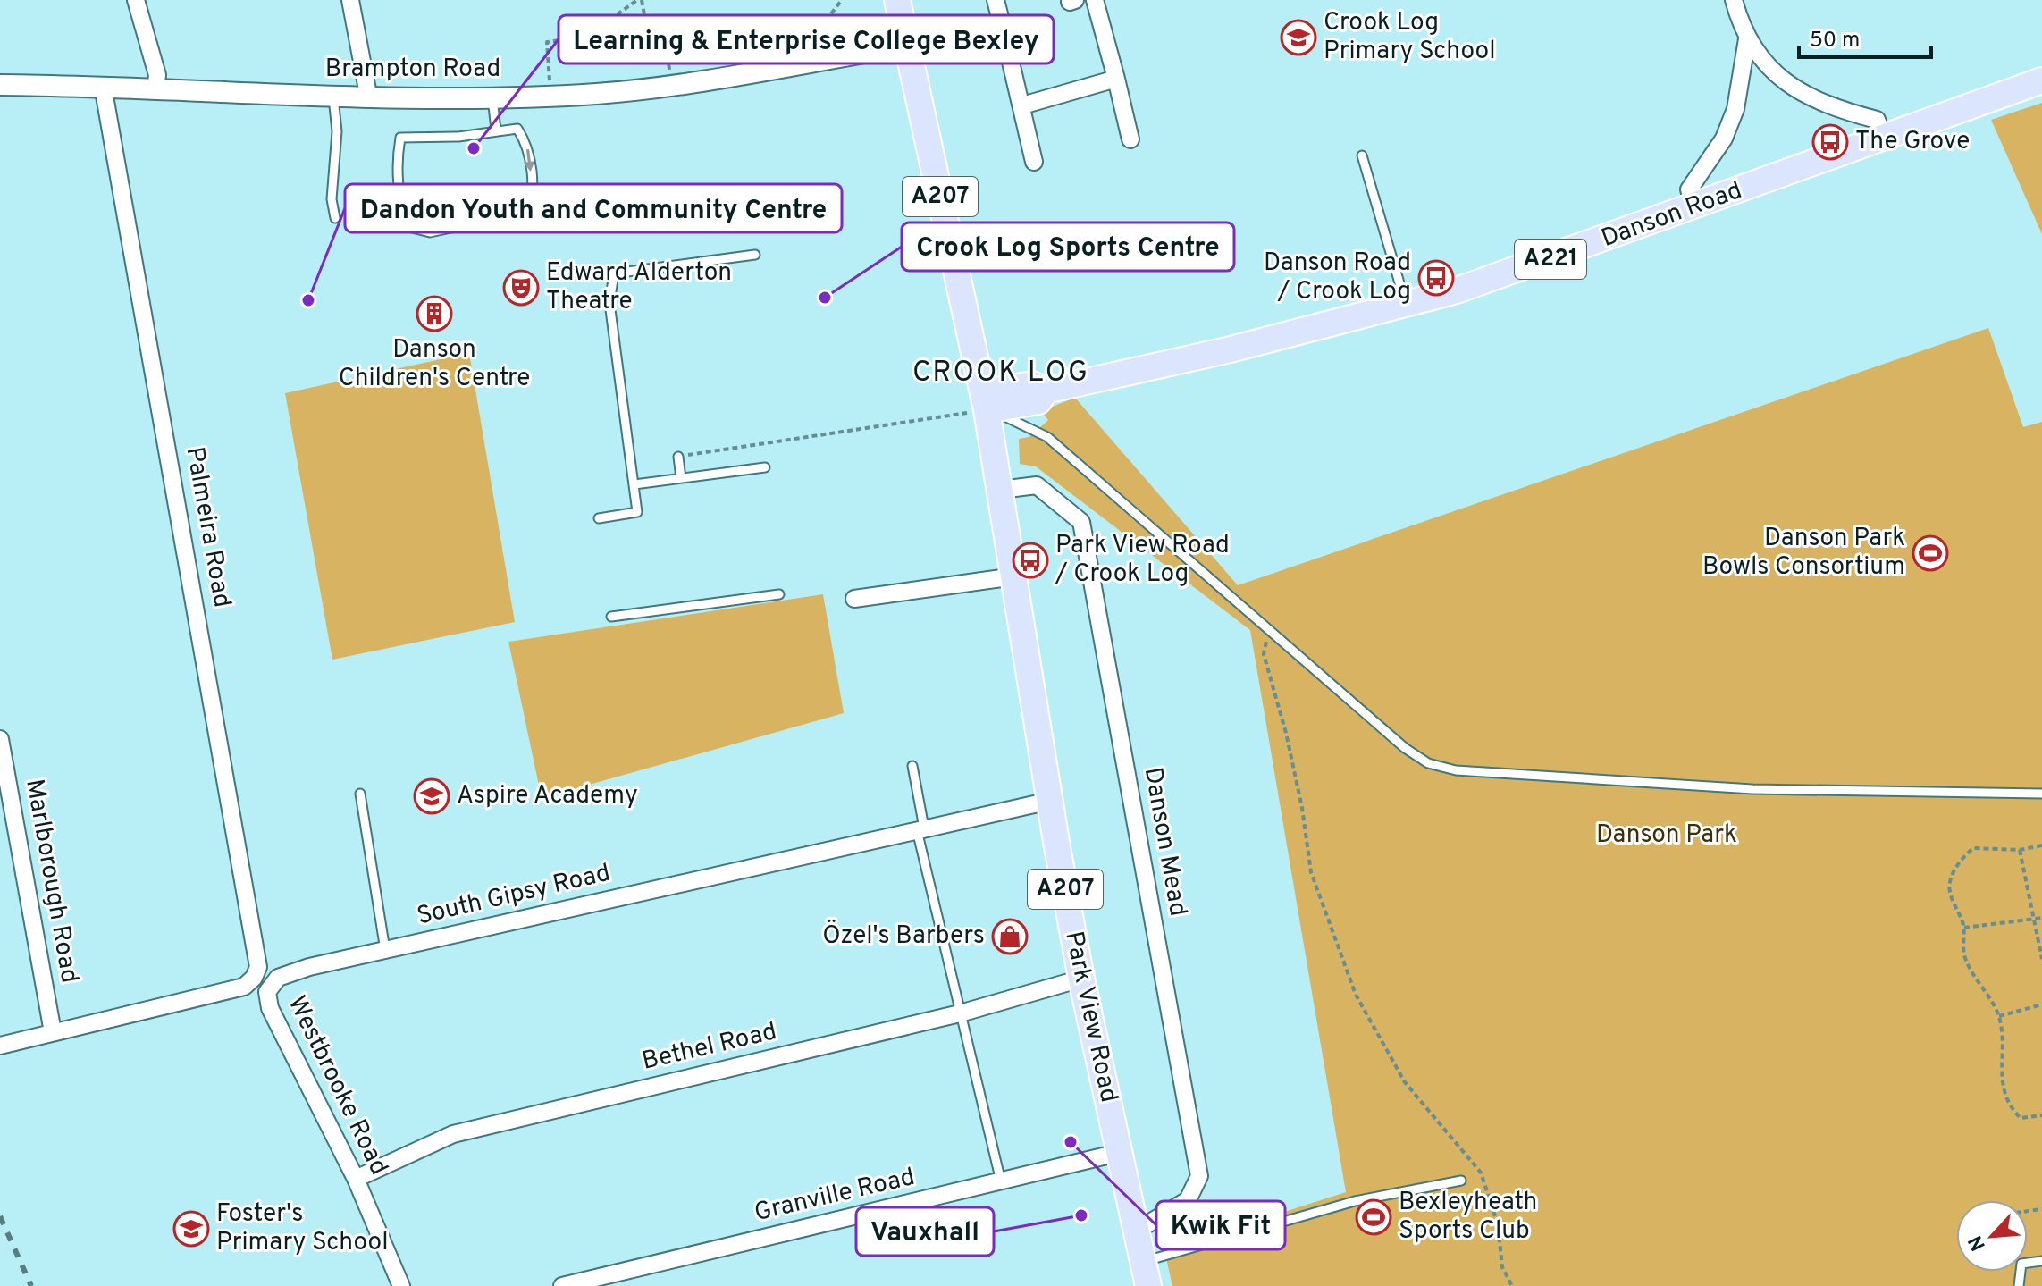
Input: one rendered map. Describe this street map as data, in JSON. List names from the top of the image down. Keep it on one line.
{"streets":{"main road":["A207","Danson Road","A221","Park View Road"],"street":["Brampton Road","Palmeira Road","Danson Mead","Marlborough Road","South Gipsy Road","Bethel Road","Westbrooke Road","Granville Road"]},"crossings":[["Brampton Road","A207"],["Brampton Road","Palmeira Road"],["A207","Danson Road"],["A207","Park View Road"],["Danson Road","Park View Road"],["Danson Mead","Park View Road"],["South Gipsy Road","Park View Road"],["South Gipsy Road","Westbrooke Road"],["Park View Road","Bethel Road"],["Park View Road","Granville Road"],["Bethel Road","Westbrooke Road"]],"districts":["CROOK LOG"],"parks":["Danson Park"],"places":{"school or university":["Crook Log Primary School","Aspire Academy","Foster's Primary School"],"bus stop":["The Grove","Danson Road / Crook Log","Park View Road / Crook Log"],"other":["Learning & Enterprise College Bexley","Crook Log Sports Centre","Dandon Youth and Community Centre","Kwik Fit","Vauxhall"],"theatre":["Edward Alderton Theatre"],"building":["Danson Children's Centre"],"sports":["Danson Park Bowls Consortium","Bexleyheath Sports Club"],"shop":["Özel's Barbers"]},"scale_bar":"50 m","north":"bottom left"}
